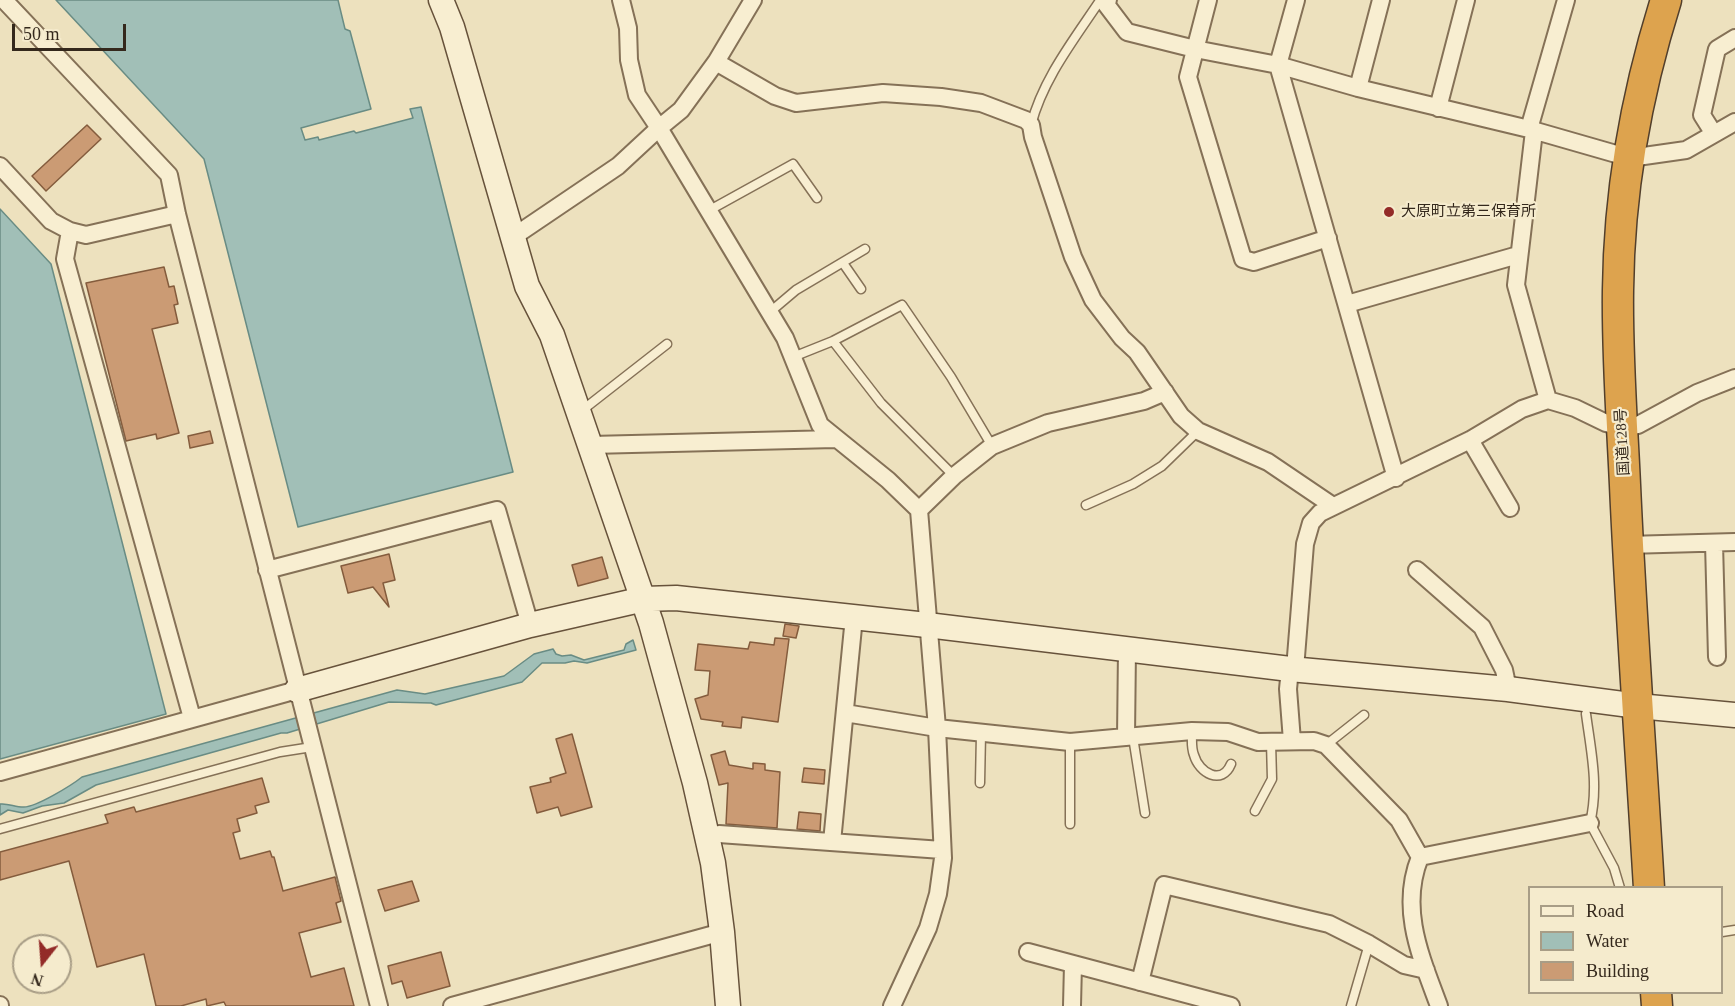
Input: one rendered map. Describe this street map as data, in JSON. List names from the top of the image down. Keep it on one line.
{"streets":{"highway":["国道128号"]},"places":["大原町立第三保育所"],"legend":["Road","Water","Building"],"scale_bar":"50 m","north":"bottom"}
